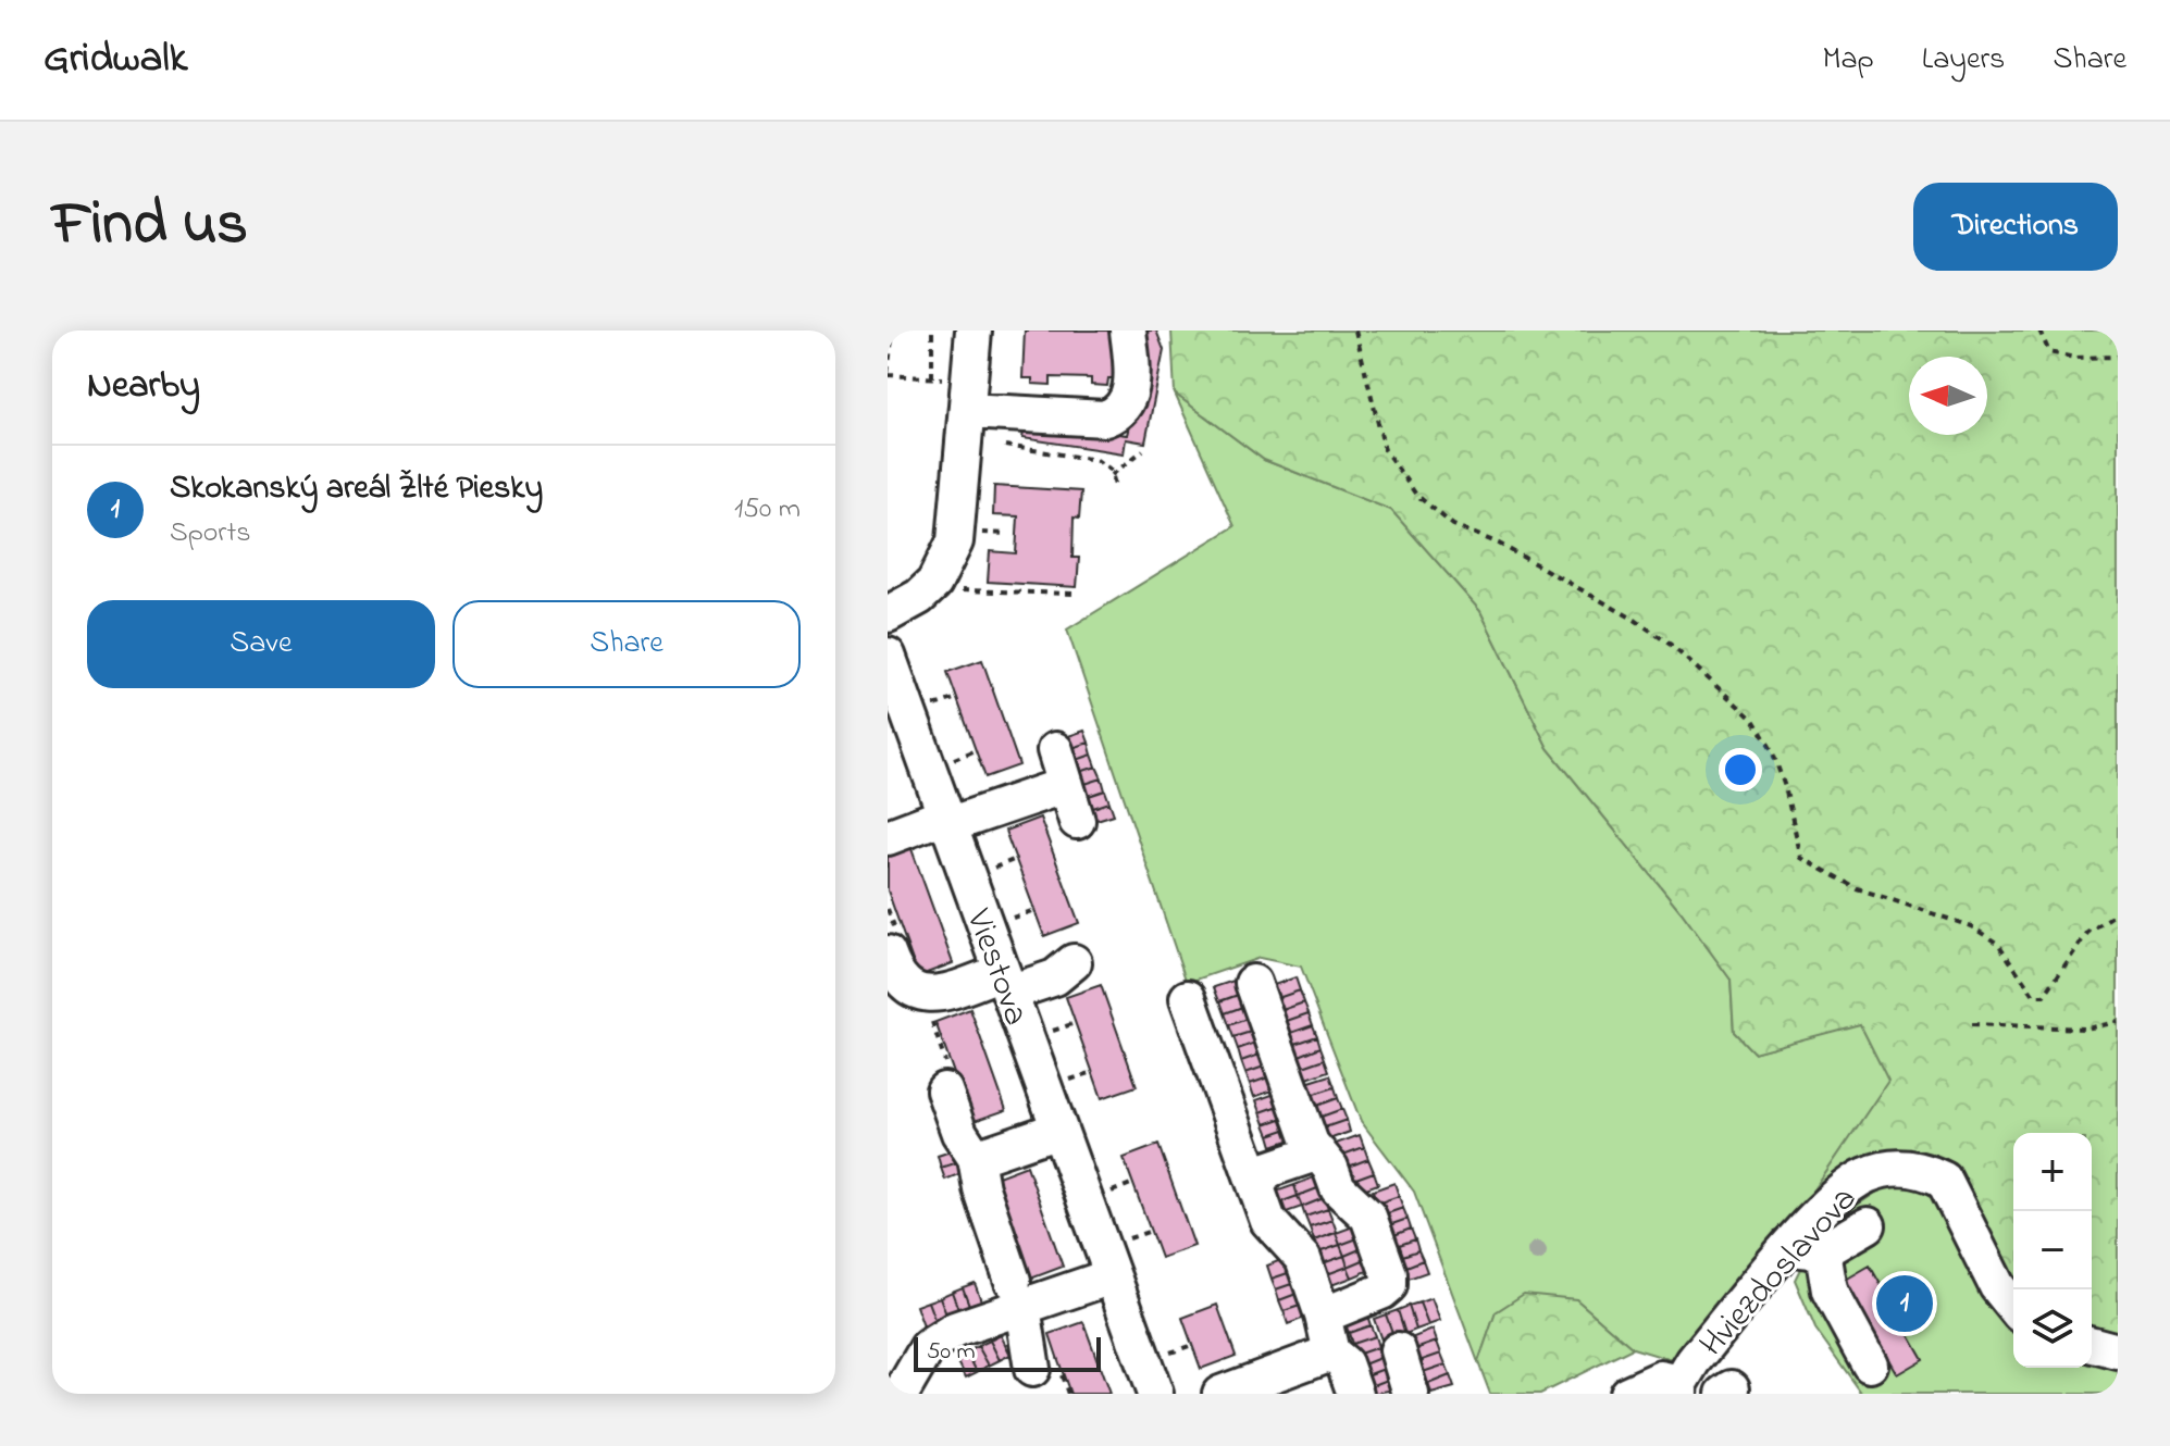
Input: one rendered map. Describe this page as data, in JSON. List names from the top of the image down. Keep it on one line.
{"streets":{"street":["Viestova","Hviezdoslavova"]},"scale_bar":"50 m","north":"left","page":{"header":"Gridwalk","nav":["Map","Layers","Share"],"title":"Find us","buttons":["Directions",["Save","Share"]],"heading":"Nearby","list":[{"mark":"1","name":"Skokanský areál Žlté Piesky","note":"Sports","value":"150 m"}],"map_buttons":["+","−"],"pins":"1","scale":"50 m"}}
